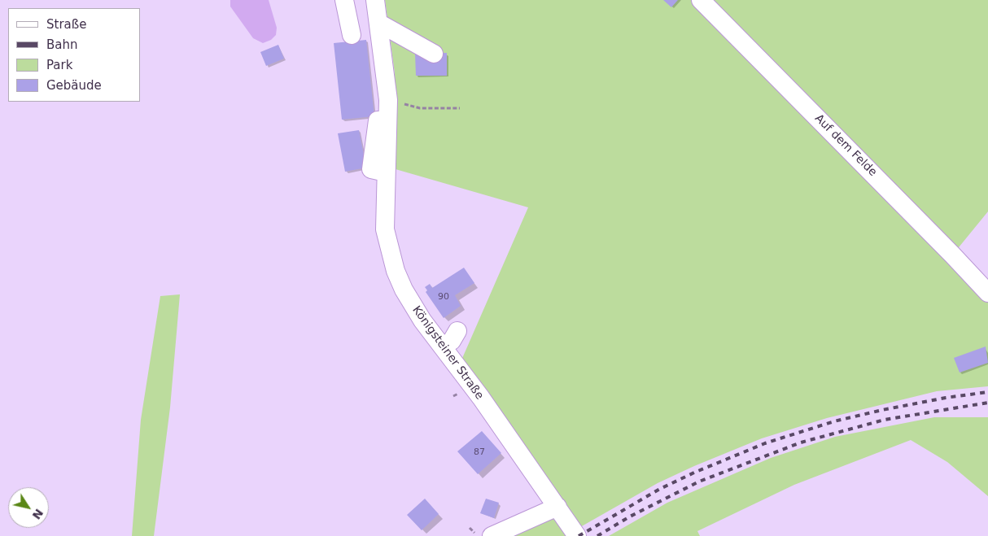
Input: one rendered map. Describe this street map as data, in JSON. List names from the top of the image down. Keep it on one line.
{"streets":{"street":["Auf dem Felde","Königsteiner Straße"]},"house_numbers":["90","87"],"legend":["Straße","Bahn","Park","Gebäude"],"north":"bottom right"}
